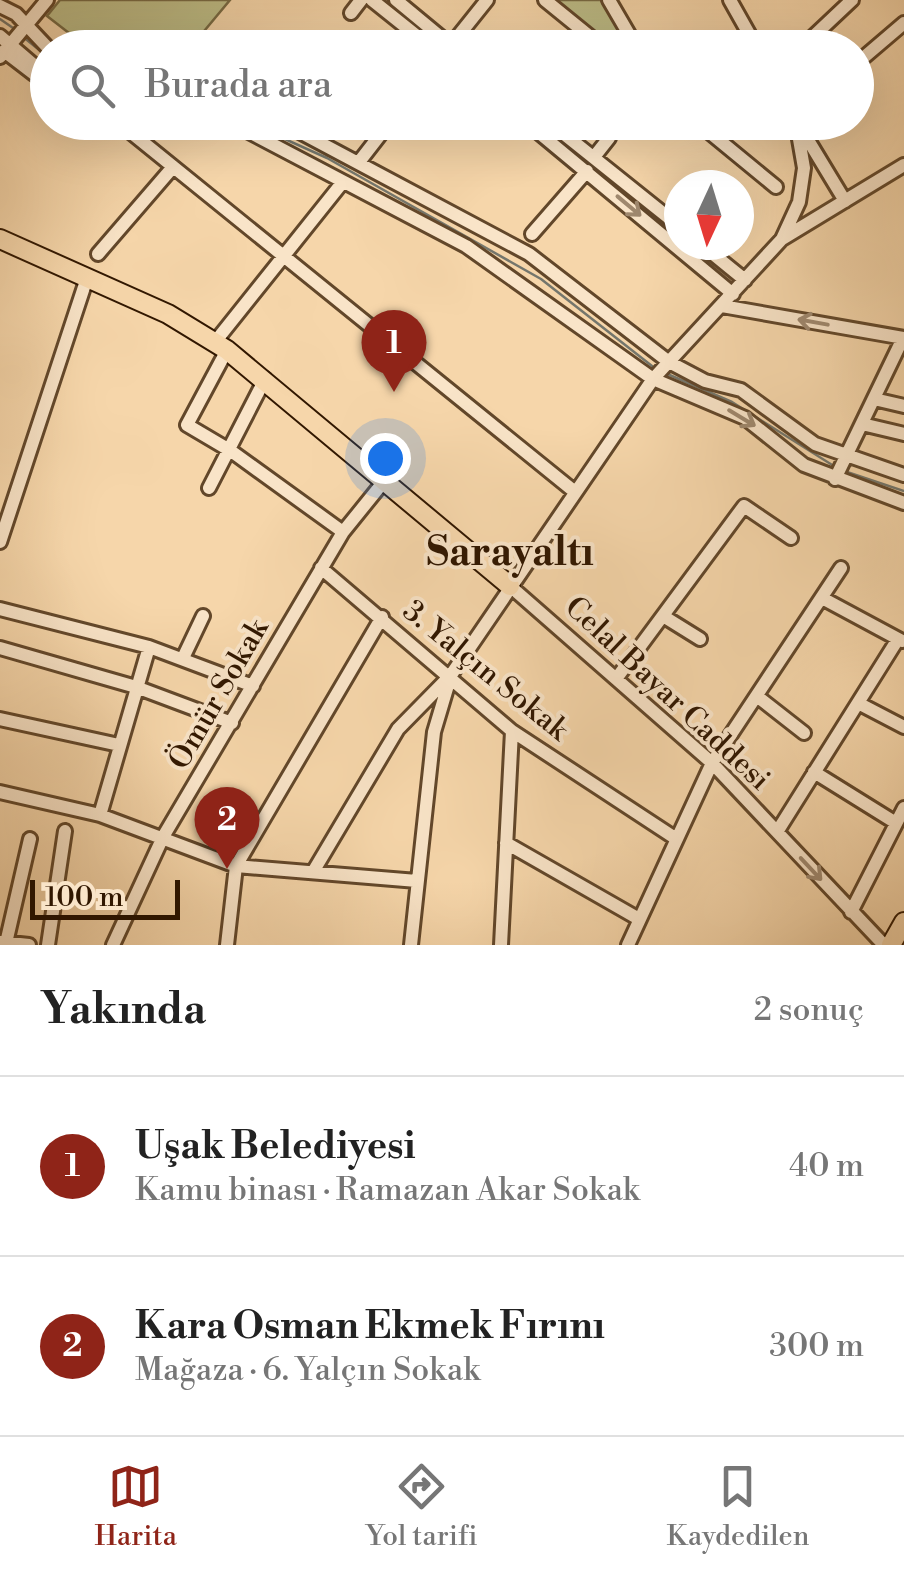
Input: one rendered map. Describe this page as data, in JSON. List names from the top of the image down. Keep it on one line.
{"streets":{"main road":["Celal Bayar Caddesi"],"street":["3. Yalçın Sokak","Ömür Sokak"]},"crossings":[["3. Yalçın Sokak","Ömür Sokak"],["Celal Bayar Caddesi","Ömür Sokak"]],"districts":["Sarayaltı"],"scale_bar":"100 m","north":"bottom","page":{"search":"Burada ara","pins":["1","2"],"scale":"100 m","heading":["Yakında","2 sonuç"],"list":[{"mark":"1","name":"Uşak Belediyesi","note":"Kamu binası · Ramazan Akar Sokak","value":"40 m"},{"mark":"2","name":"Kara Osman Ekmek Fırını","note":"Mağaza · 6. Yalçın Sokak","value":"300 m"}],"nav":["Harita","Yol tarifi","Kaydedilen"]}}
